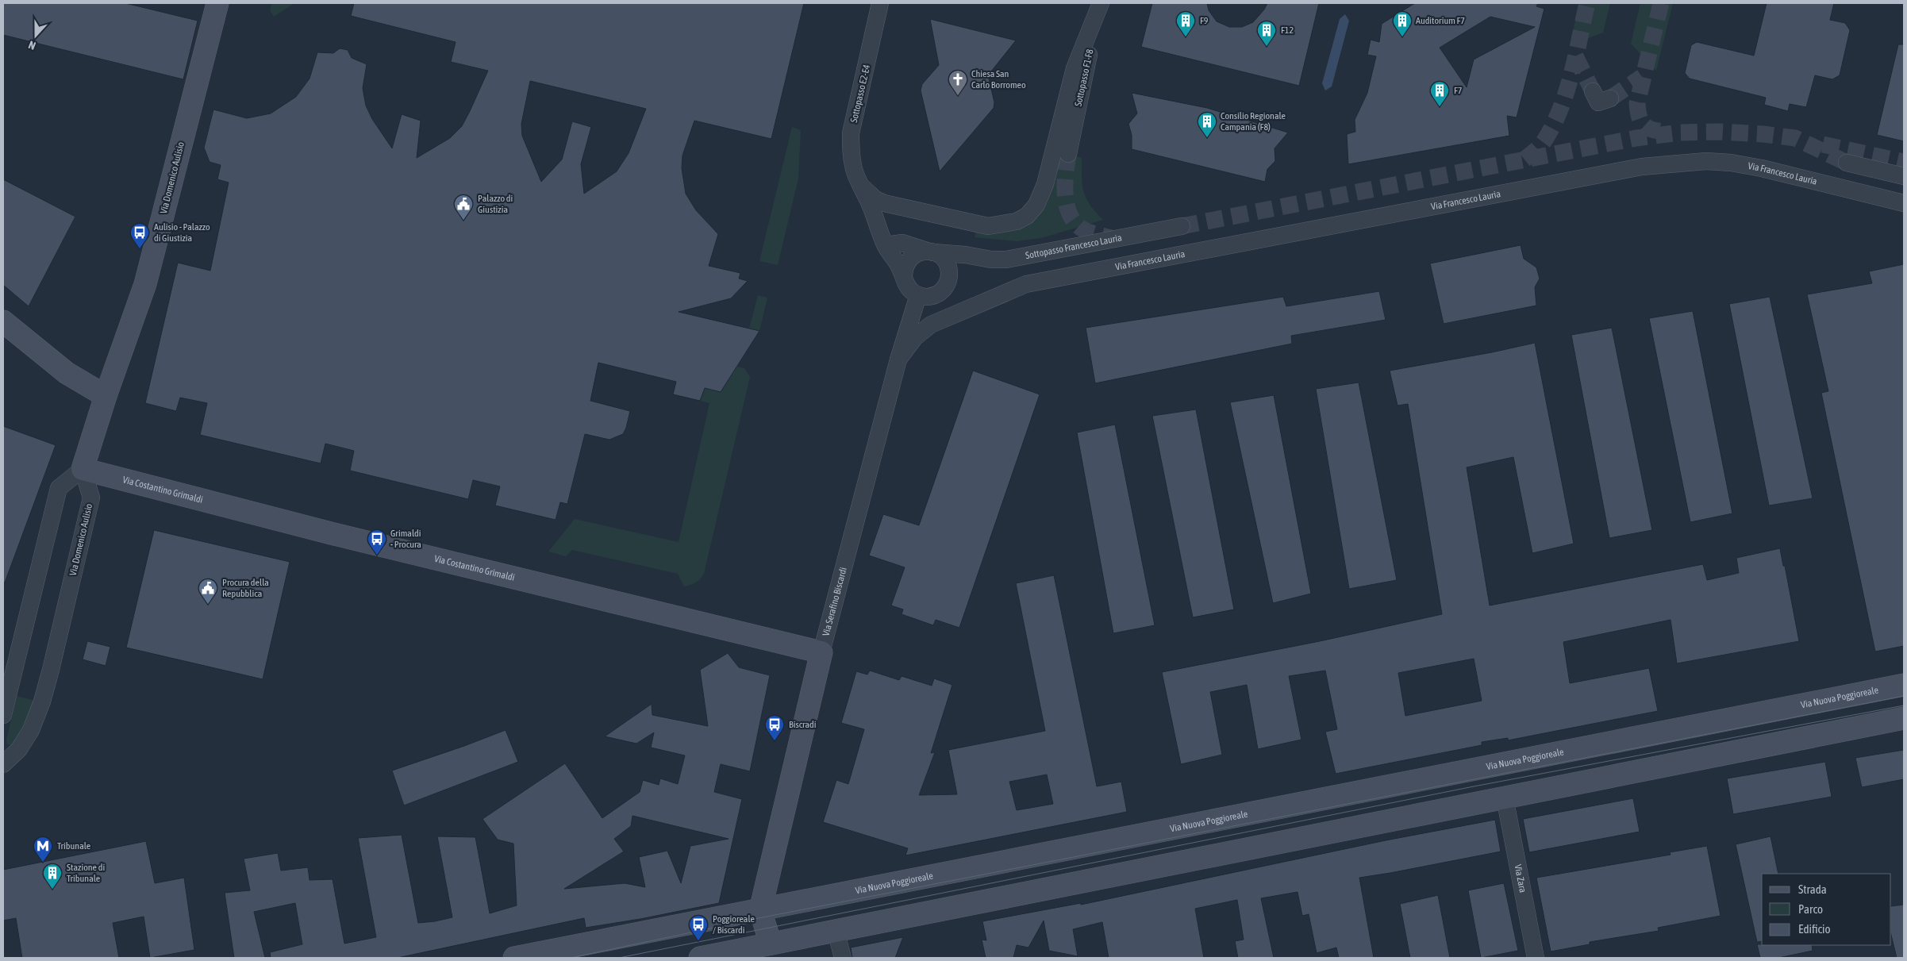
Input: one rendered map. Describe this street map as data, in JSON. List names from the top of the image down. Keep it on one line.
{"streets":{"main road":["Via Domenico Aulisio","Via Costantino Grimaldi","Via Serafino Biscardi","Via Nuova Poggioreale"],"street":["Sottopasso F1-F8","Sottopasso E2-E4","Via Francesco Lauria","Sottopasso Francesco Lauria","Via Zara"]},"crossings":[["Sottopasso E2-E4","Sottopasso Francesco Lauria"],["Sottopasso E2-E4","Via Serafino Biscardi"],["Via Francesco Lauria","Via Serafino Biscardi"],["Via Domenico Aulisio","Via Costantino Grimaldi"],["Sottopasso Francesco Lauria","Via Serafino Biscardi"],["Via Costantino Grimaldi","Via Serafino Biscardi"],["Via Serafino Biscardi","Via Nuova Poggioreale"]],"places":{"building":["F9","Auditorium F7","F12","F7","Consilio Regionale Campania (F8)","Stazione di Tribunale"],"church":["Chiesa San Carlo Borromeo"],"public building":["Palazzo di Giustizia","Procura della Repubblica"],"bus stop":["Aulisio - Palazzo di Giustizia","Grimaldi - Procura","Biscradi","Poggioreale / Biscardi"],"metro station":["Tribunale"]},"legend":["Strada","Parco","Edificio"],"north":"bottom"}
